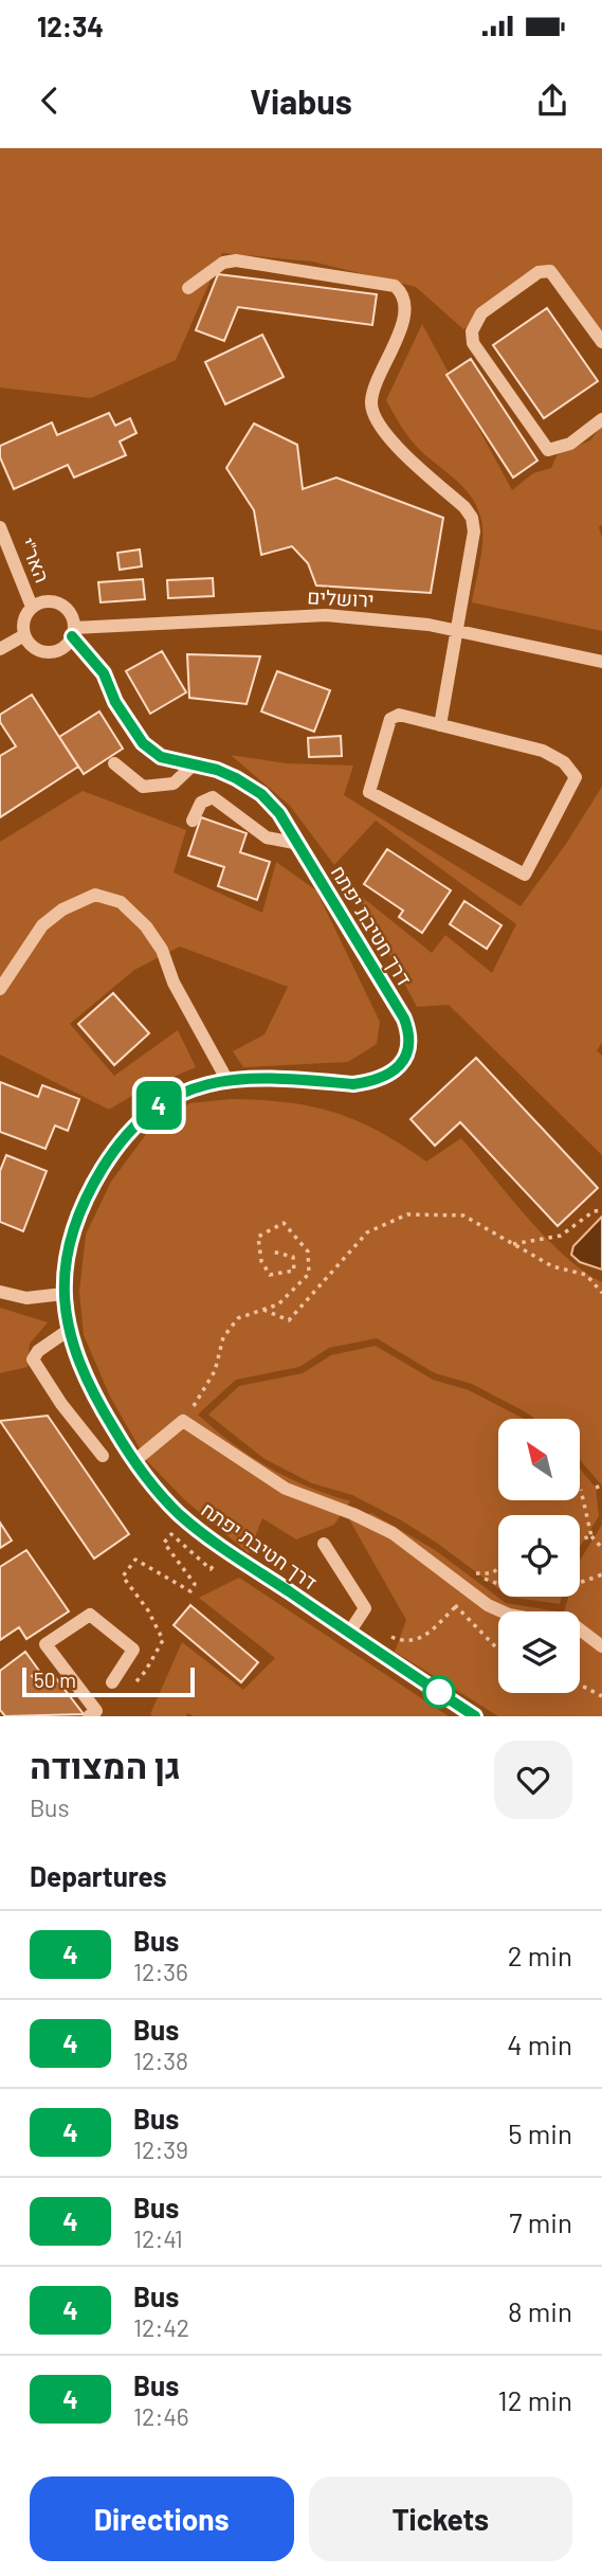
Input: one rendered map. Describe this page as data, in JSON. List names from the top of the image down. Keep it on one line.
{"streets":{"street":["האר\"י","ירושלים","דרך חטיבת יפתח"]},"crossings":[["האר\"י","ירושלים"],["האר\"י","דרך חטיבת יפתח"],["ירושלים","דרך חטיבת יפתח"]],"lines":["bus line 4"],"scale_bar":"50 m","north":"top left","page":{"status":"12:34","header":"Viabus","on_map":"4","scale":"50 m","heading":[["גן המצודה","Bus"],"Departures"],"list":[{"mark":"4","name":"Bus","note":"12:36","value":"2 min"},{"mark":"4","name":"Bus","note":"12:38","value":"4 min"},{"mark":"4","name":"Bus","note":"12:39","value":"5 min"},{"mark":"4","name":"Bus","note":"12:41","value":"7 min"},{"mark":"4","name":"Bus","note":"12:42","value":"8 min"},{"mark":"4","name":"Bus","note":"12:46","value":"12 min"}],"buttons":["Directions","Tickets"]}}
